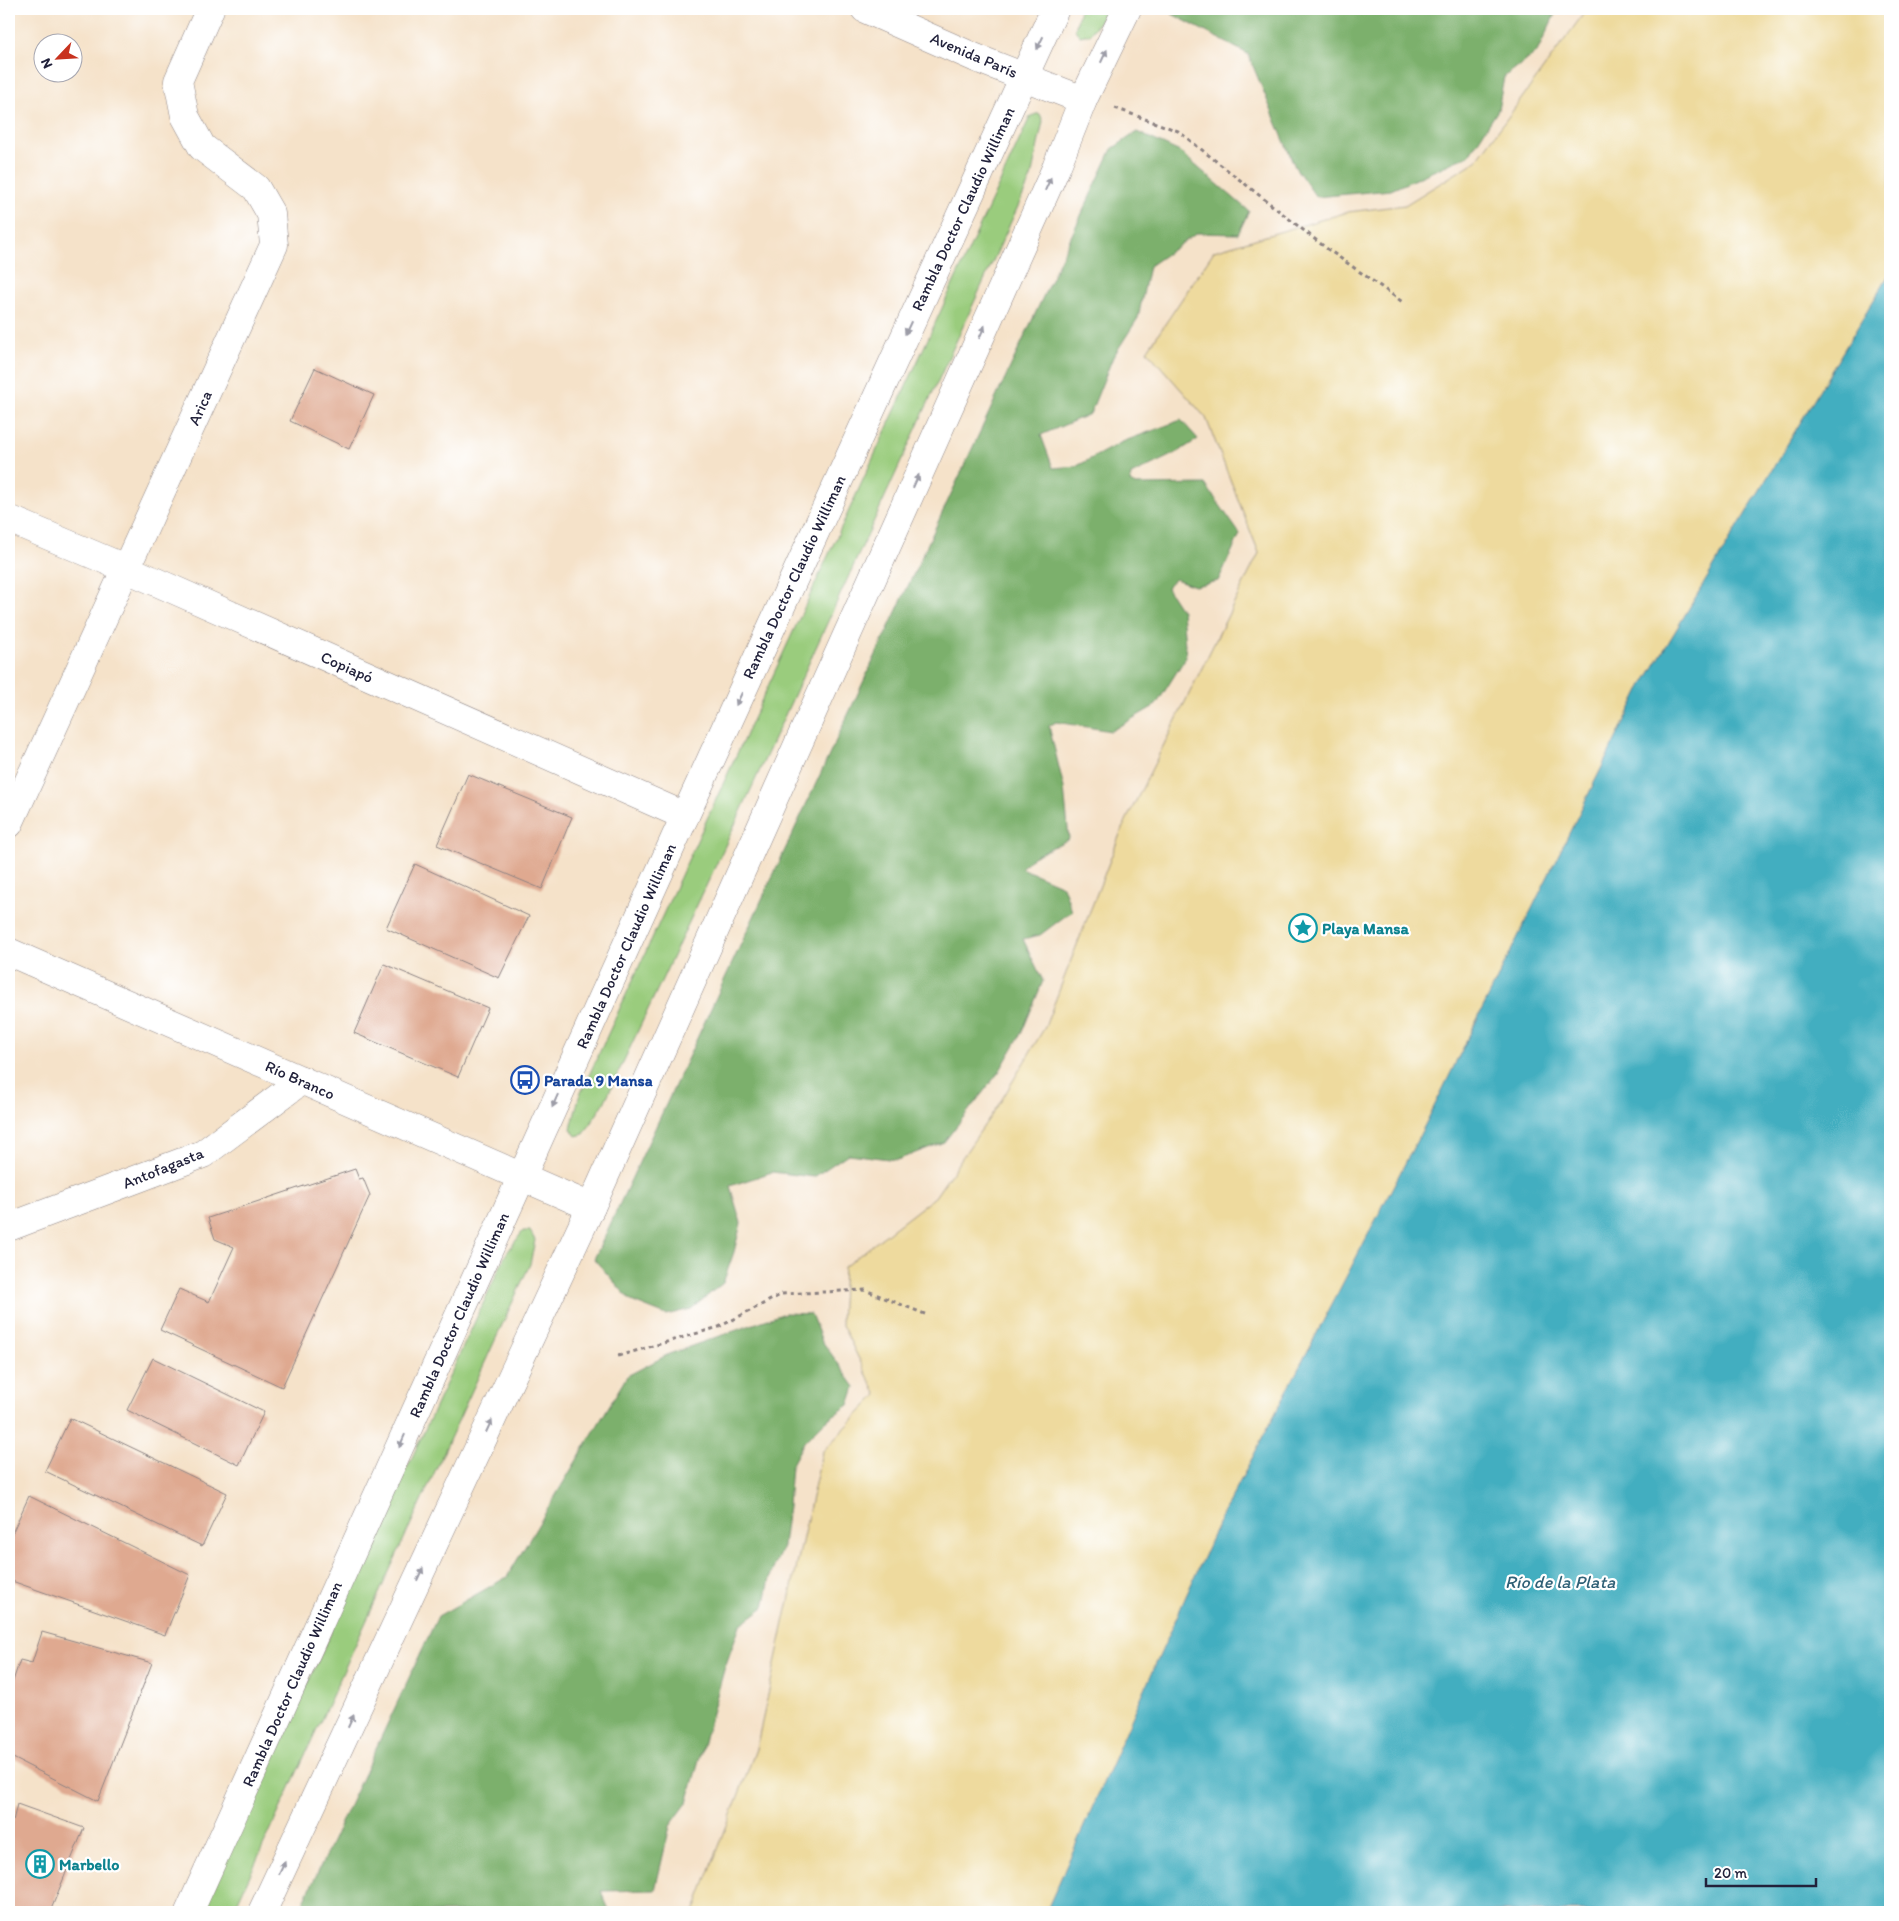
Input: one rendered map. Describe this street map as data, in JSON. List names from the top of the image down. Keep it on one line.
{"streets":{"main road":["Avenida París","Rambla Doctor Claudio Williman","Arica","Copiapó","Río Branco","Antofagasta"]},"crossings":[["Avenida París","Rambla Doctor Claudio Williman"],["Rambla Doctor Claudio Williman","Copiapó"],["Rambla Doctor Claudio Williman","Río Branco"],["Arica","Copiapó"],["Río Branco","Antofagasta"]],"water":["Río de la Plata"],"places":{"place":["Playa Mansa"],"bus stop":["Parada 9 Mansa"],"building":["Marbello"]},"scale_bar":"20 m","north":"bottom left"}
